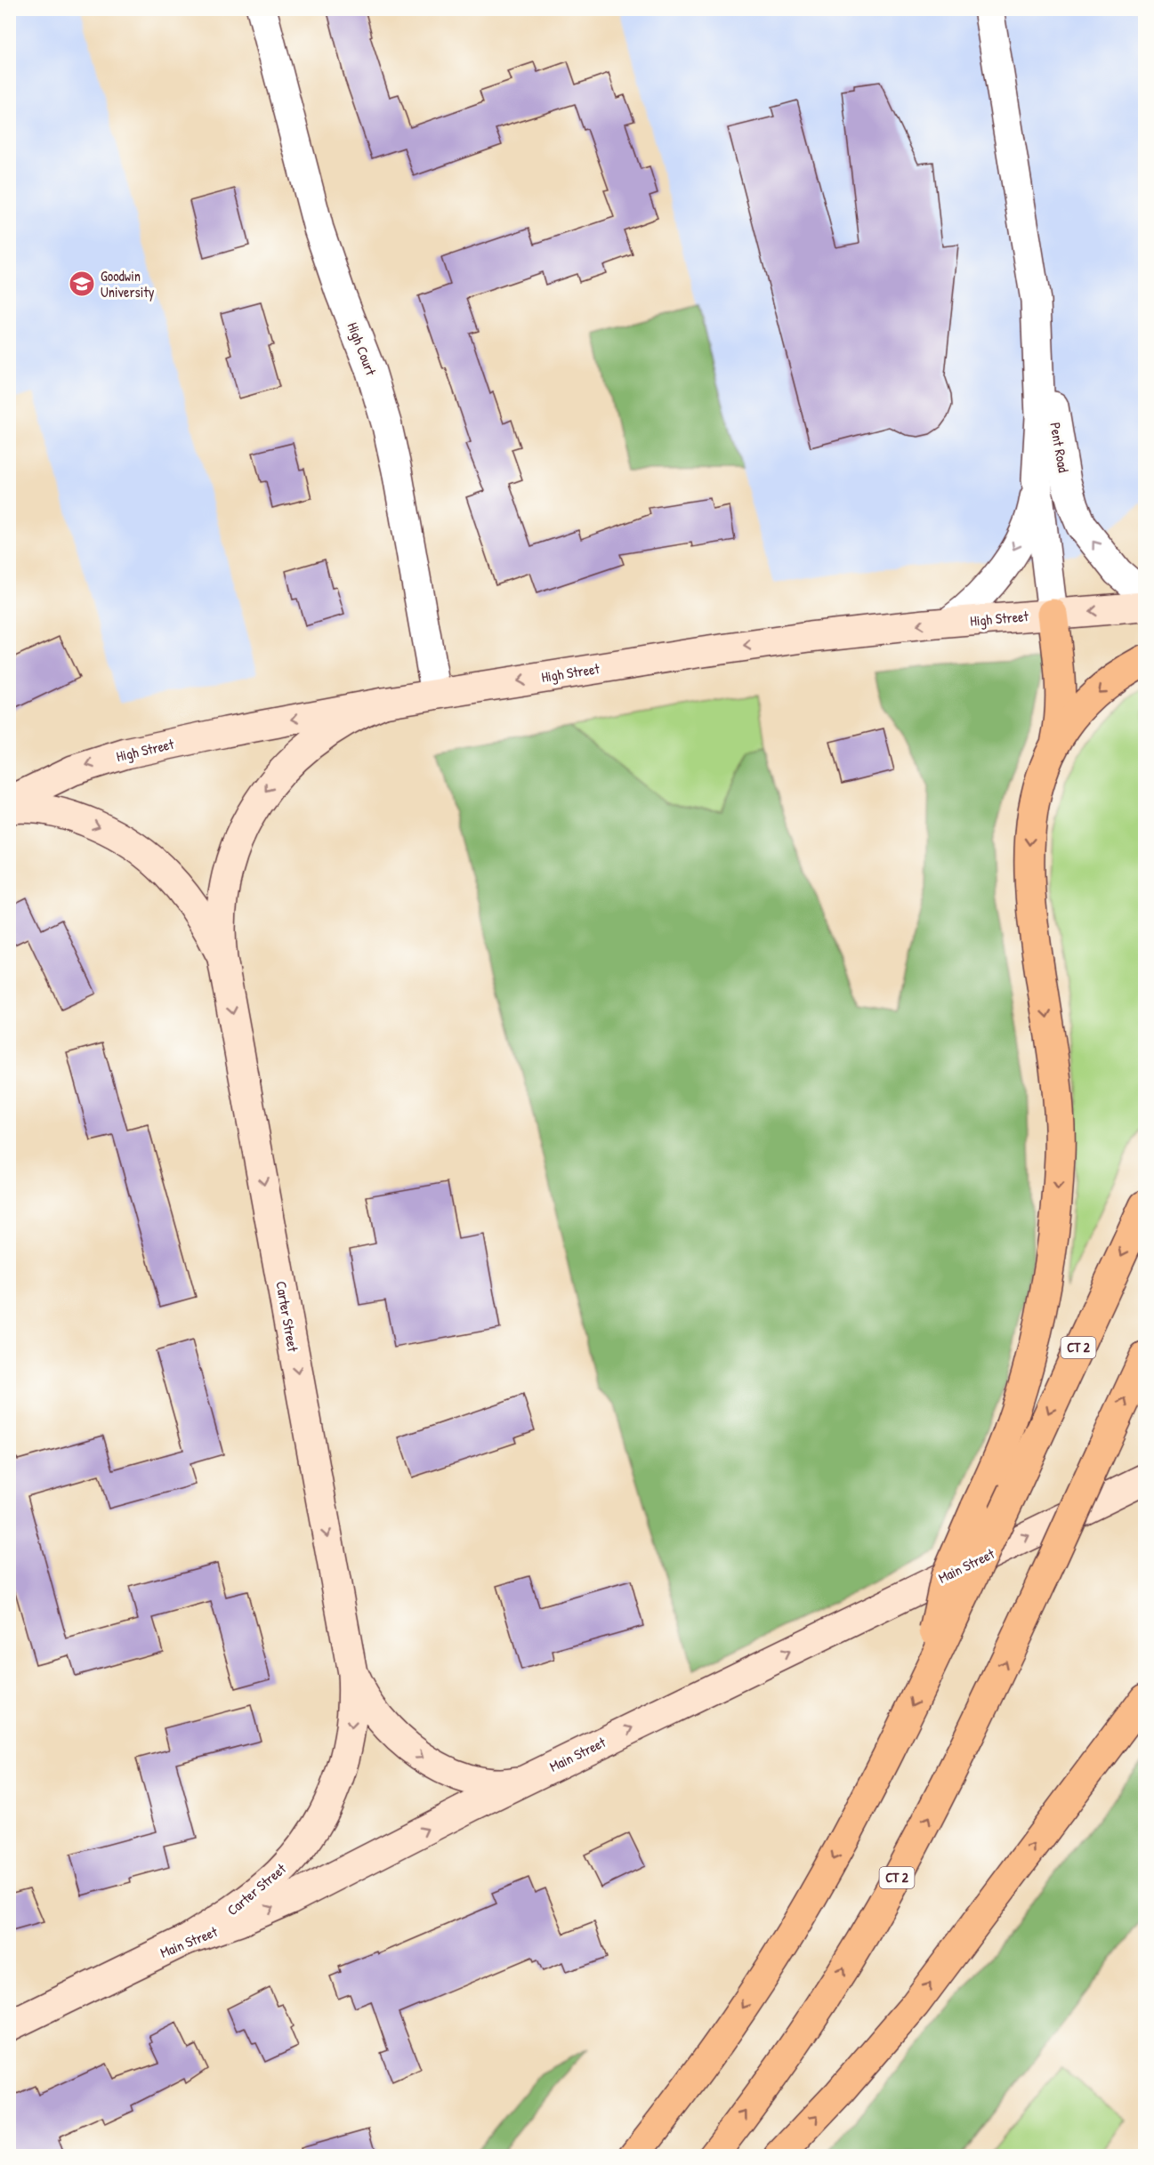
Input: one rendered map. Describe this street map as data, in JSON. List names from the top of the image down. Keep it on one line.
{"streets":{"highway":["CT 2"],"main road":["High Street","Carter Street","Main Street"],"street":["High Court","Pent Road"]},"crossings":[["High Court","High Street"],["Pent Road","High Street"],["High Street","Carter Street"],["Carter Street","Main Street"]],"one_way":["High Street","Main Street"],"places":{"school or university":["Goodwin University"]}}
